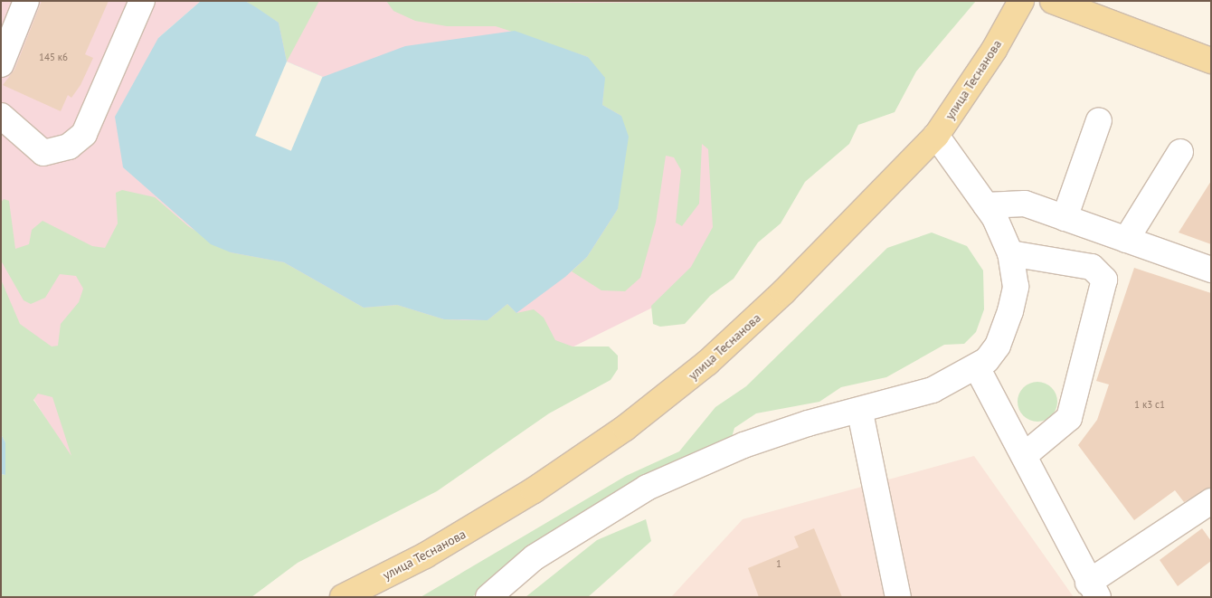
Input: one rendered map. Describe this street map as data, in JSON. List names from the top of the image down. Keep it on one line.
{"streets":{"main road":["улица Теснанова"]},"house_numbers":["145 к6","1 к3 с1","1"]}
